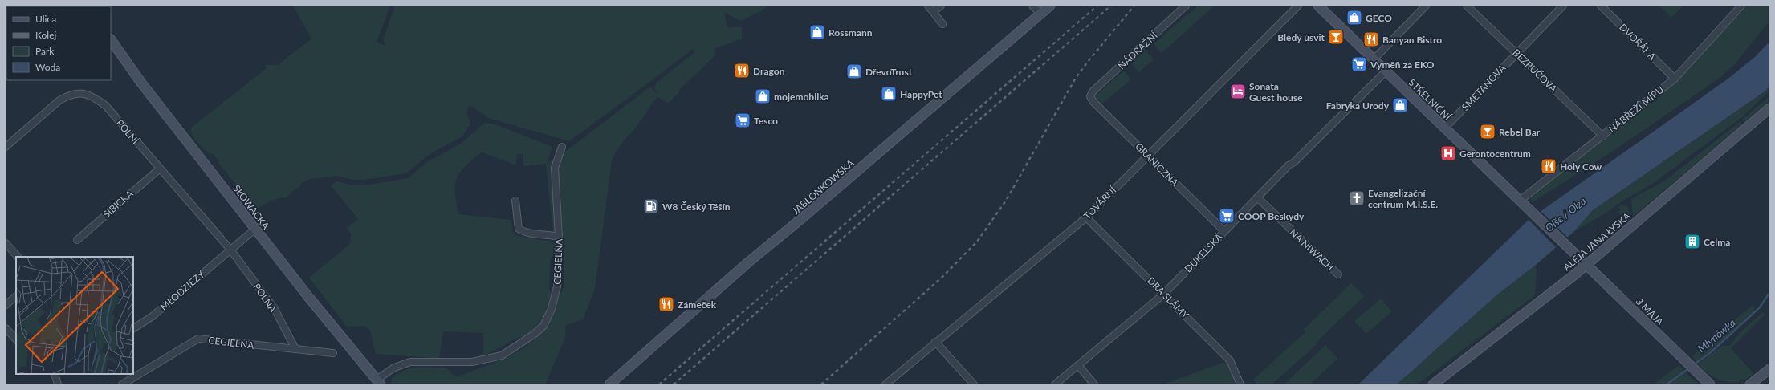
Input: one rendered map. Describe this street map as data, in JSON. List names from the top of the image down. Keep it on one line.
{"streets":{"street":["DVOŘÁKA","NÁDRAŽNÍ","BEZRUČOVA","SMETANOVA","STŘELNIČNÍ","NÁBŘEŽÍ MÍRU","POLNÍ","GRANICZNA","JABŁONKOWSKA","TOVÁRNÍ","SIBICKA","SŁOWACKA","ALEJA JANA ŁYSKA","NA NIWACH","DUKELSKÁ","CEGIELNA","MŁODZIEŻY","POLNA","DRA SLÁMY","3 MAJA"]},"crossings":[["DVOŘÁKA","NÁBŘEŽÍ MÍRU"],["NÁDRAŽNÍ","GRANICZNA"],["BEZRUČOVA","SMETANOVA"],["BEZRUČOVA","NÁBŘEŽÍ MÍRU"],["SMETANOVA","STŘELNIČNÍ"],["STŘELNIČNÍ","NÁBŘEŽÍ MÍRU"],["STŘELNIČNÍ","DUKELSKÁ"],["STŘELNIČNÍ","3 MAJA"],["POLNÍ","SIBICKA"],["POLNÍ","MŁODZIEŻY"],["POLNÍ","POLNA"],["GRANICZNA","TOVÁRNÍ"],["GRANICZNA","DUKELSKÁ"],["TOVÁRNÍ","DRA SLÁMY"],["SŁOWACKA","CEGIELNA"],["SŁOWACKA","MŁODZIEŻY"],["ALEJA JANA ŁYSKA","3 MAJA"],["NA NIWACH","DUKELSKÁ"],["DUKELSKÁ","DRA SLÁMY"],["CEGIELNA","POLNA"],["MŁODZIEŻY","POLNA"]],"water":["Olše / Olza","Młynówka"],"places":{"shop":["GECO","Rossmann","DřevoTrust","HappyPet","mojemobilka","Fabryka Urody"],"bar":["Bledý úsvit","Rebel Bar"],"restaurant":["Banyan Bistro","Dragon","Holy Cow","Zámeček"],"supermarket":["Vyměň za EKO","Tesco","COOP Beskydy"],"hotel":["Sonata Guest house"],"hospital":["Gerontocentrum"],"church":["Evangelizační centrum M.I.S.E."],"fuel station":["W8 Český Těšín"],"building":["Celma"]},"legend":["Ulica","Kolej","Park","Woda"]}
